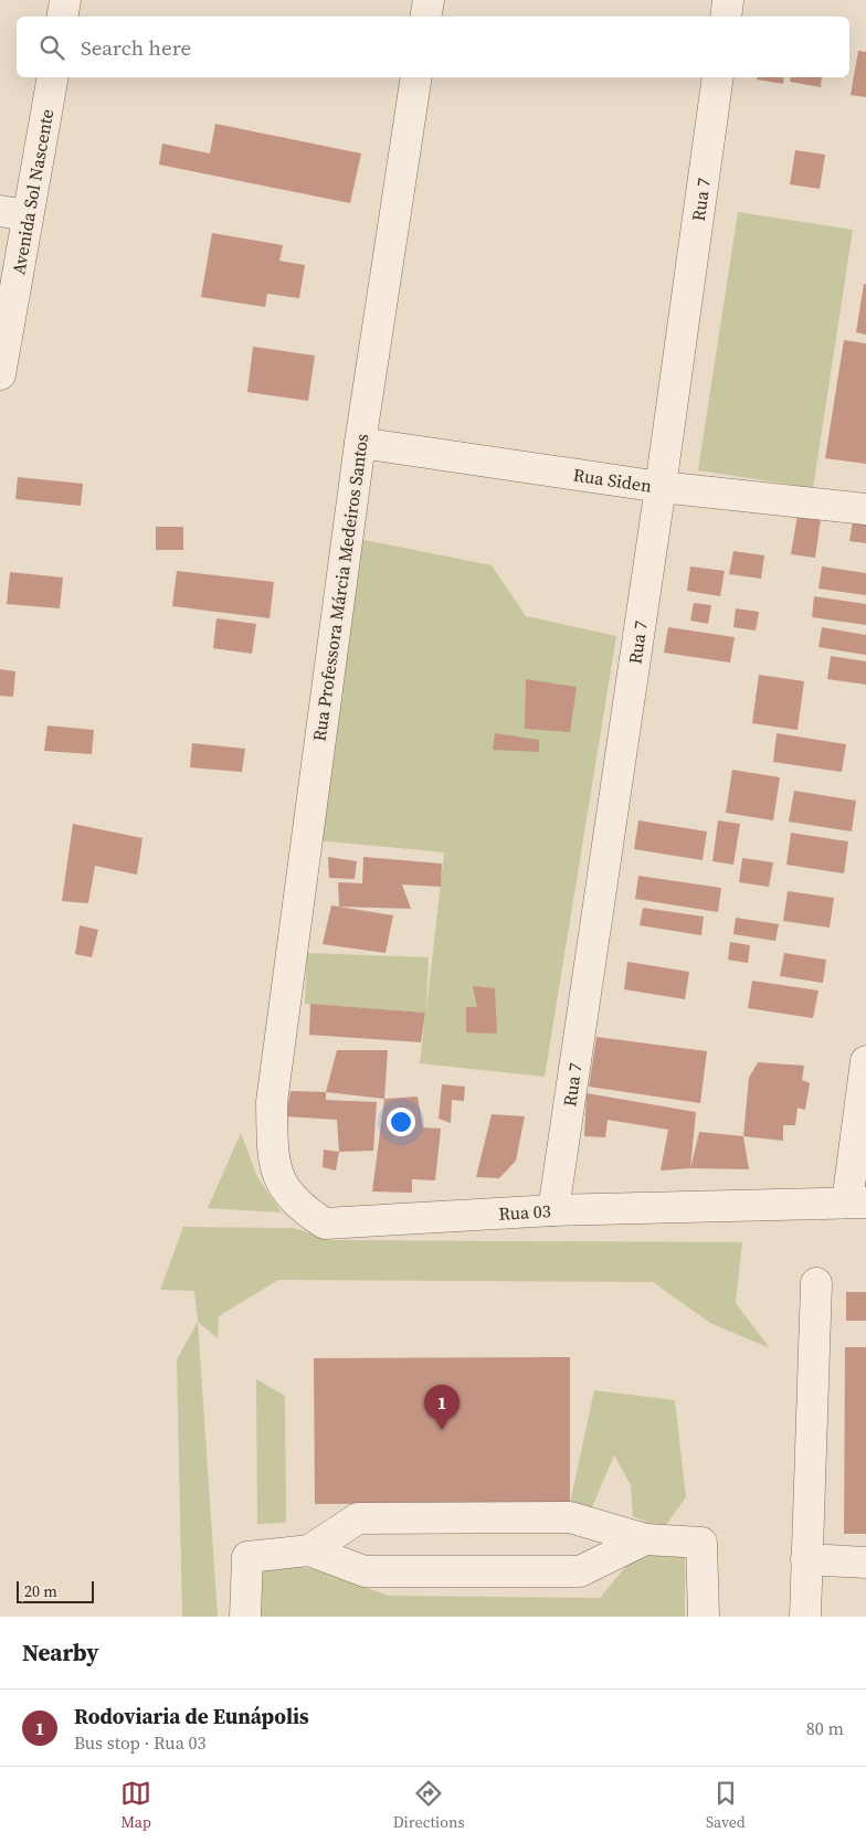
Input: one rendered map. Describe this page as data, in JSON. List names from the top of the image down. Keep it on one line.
{"streets":{"street":["Avenida Sol Nascente","Rua 7","Rua Siden","Rua Professora Márcia Medeiros Santos","Rua 03"]},"crossings":[["Rua 7","Rua Siden"],["Rua 7","Rua 03"],["Rua Siden","Rua Professora Márcia Medeiros Santos"],["Rua Professora Márcia Medeiros Santos","Rua 03"]],"scale_bar":"20 m","page":{"search":"Search here","pins":"1","scale":"20 m","heading":"Nearby","list":[{"mark":"1","name":"Rodoviaria de Eunápolis","note":"Bus stop · Rua 03","value":"80 m"}],"nav":["Map","Directions","Saved"]}}
